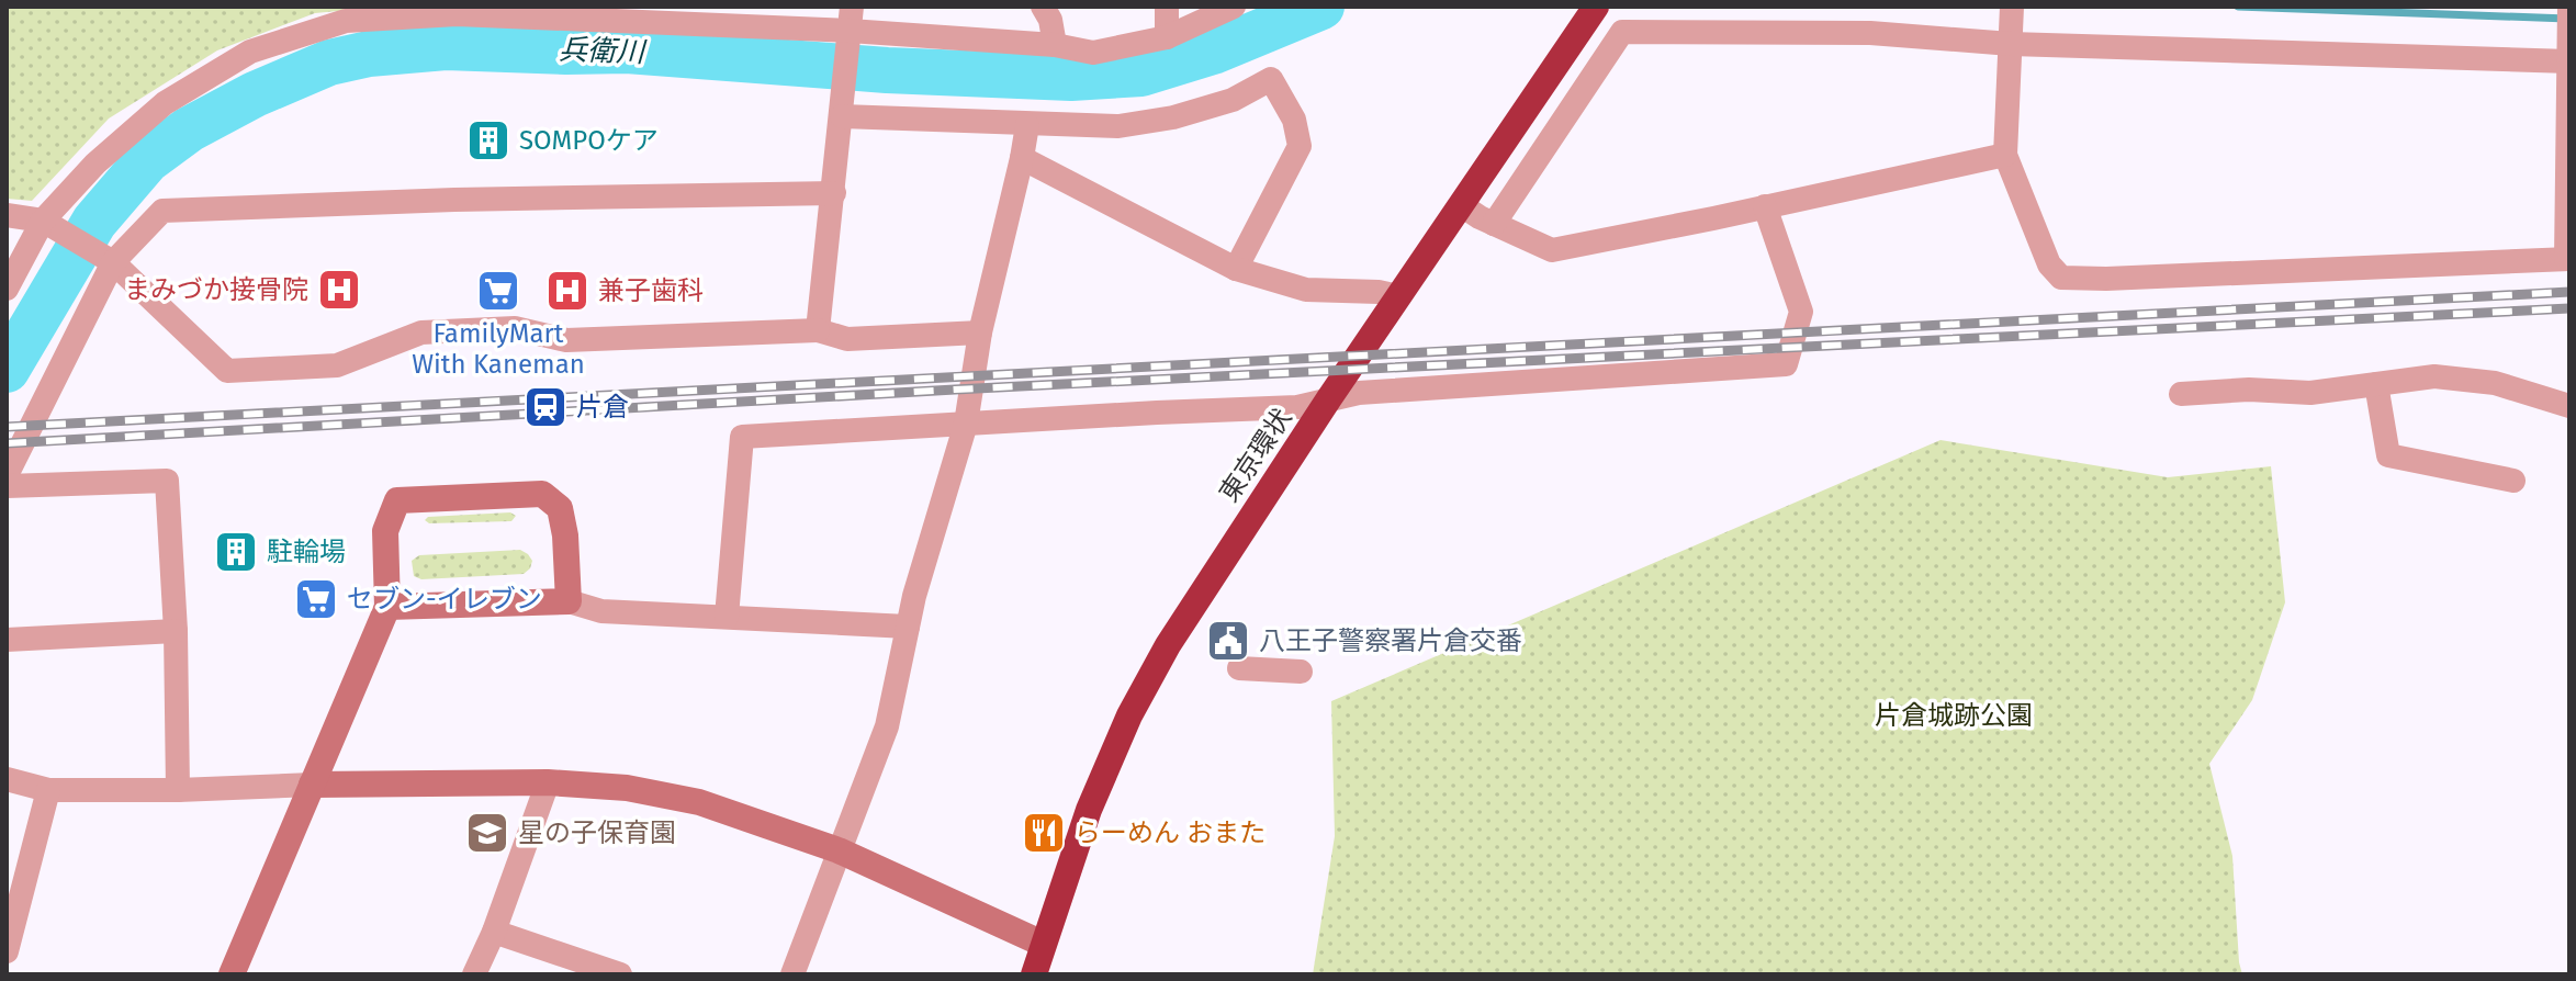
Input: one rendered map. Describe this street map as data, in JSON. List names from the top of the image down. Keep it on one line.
{"streets":{"highway":["東京環状"]},"water":["兵衛川"],"parks":["片倉城跡公園"],"places":{"building":["SOMPOケア","駐輪場"],"hospital":["まみづか接骨院","兼子歯科"],"supermarket":["FamilyMart With Kaneman","セブン-イレブン"],"station":["片倉"],"public building":["八王子警察署片倉交番"],"school or university":["星の子保育園"],"restaurant":["らーめん おまた"]}}
